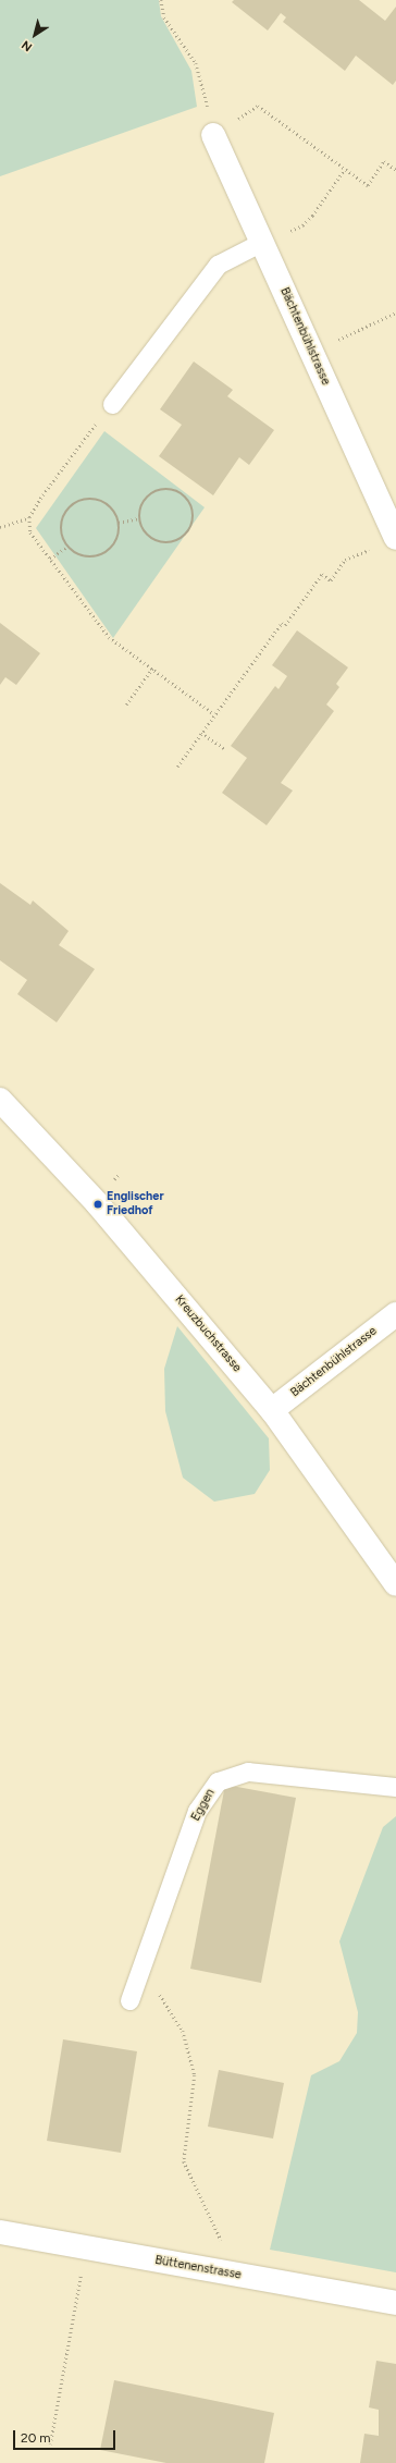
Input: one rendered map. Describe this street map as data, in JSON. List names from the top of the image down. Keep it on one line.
{"streets":{"street":["Bächtenbühlstrasse","Kreuzbuchstrasse","Büttenenstrasse"],"lane":["Eggen"]},"crossings":[["Bächtenbühlstrasse","Kreuzbuchstrasse"]],"places":["Englischer Friedhof"],"scale_bar":"20 m","north":"bottom left"}
